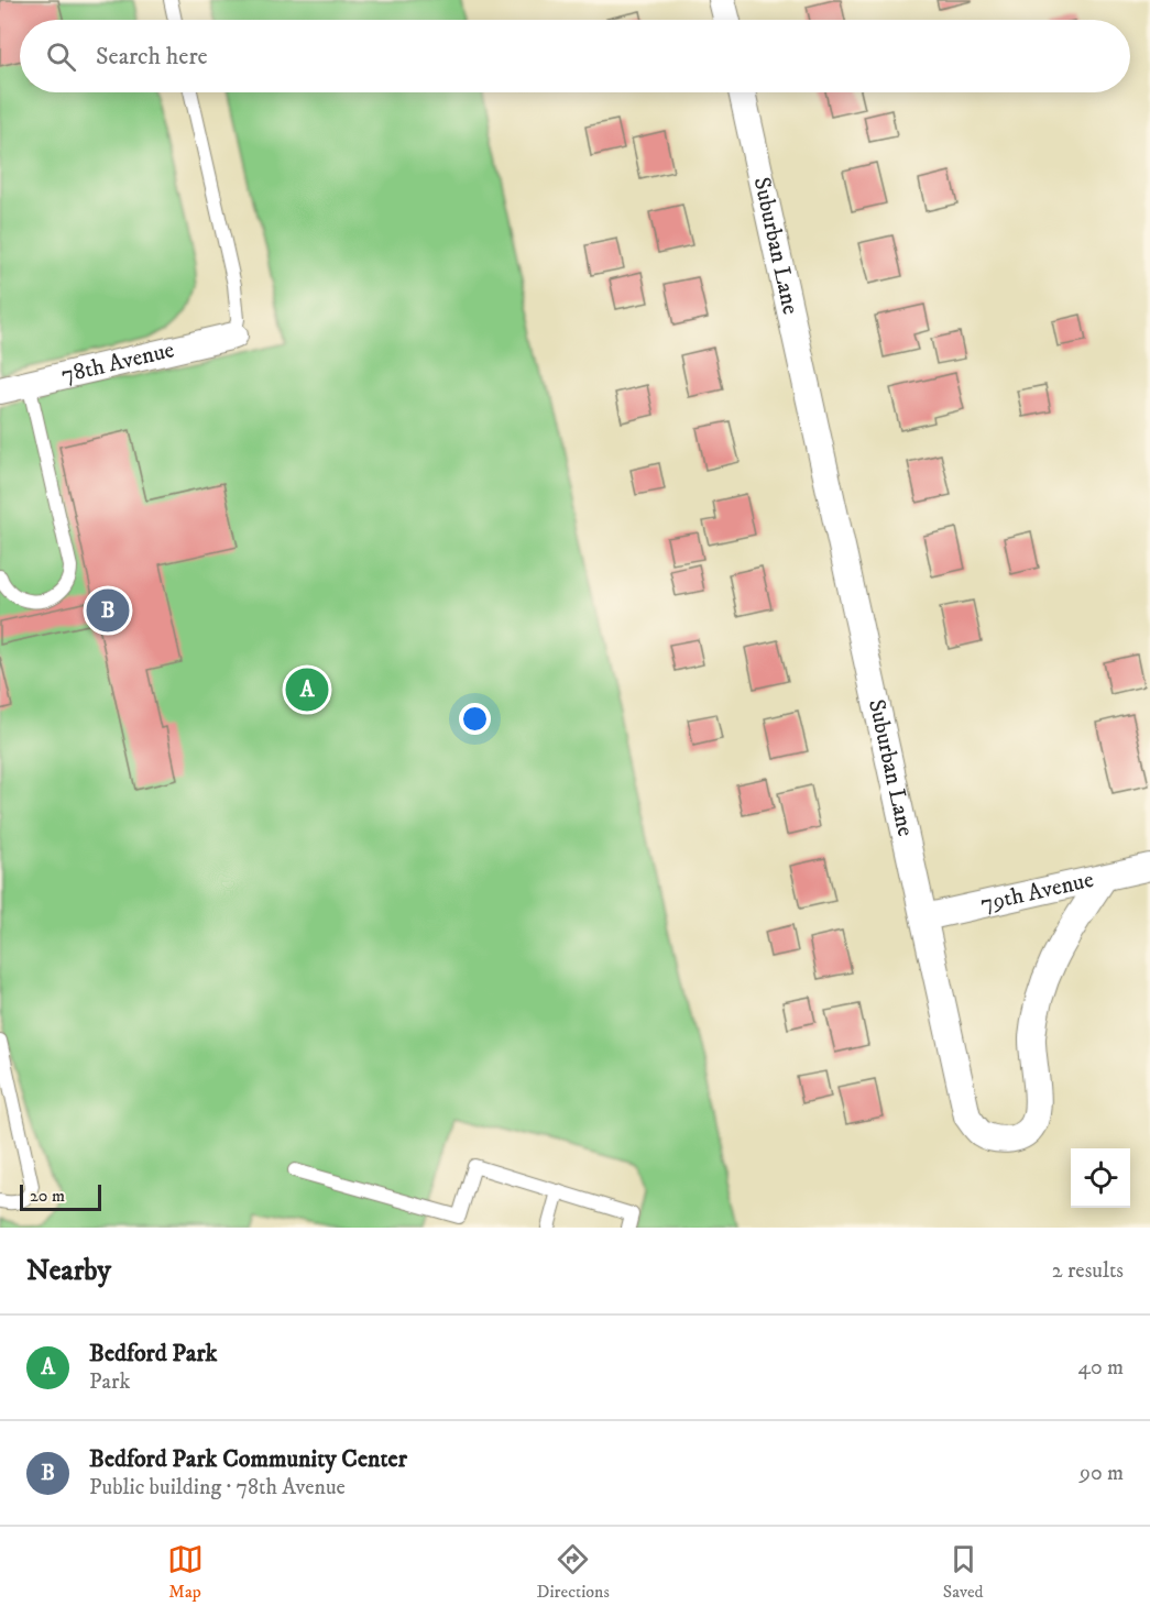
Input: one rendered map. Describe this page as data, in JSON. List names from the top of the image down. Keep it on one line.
{"streets":{"street":["Suburban Lane","78th Avenue","79th Avenue"]},"crossings":[["Suburban Lane","79th Avenue"]],"scale_bar":"20 m","page":{"search":"Search here","pins":["B","A"],"scale":"20 m","heading":["Nearby","2 results"],"list":[{"mark":"A","name":"Bedford Park","note":"Park","value":"40 m"},{"mark":"B","name":"Bedford Park Community Center","note":"Public building · 78th Avenue","value":"90 m"}],"nav":["Map","Directions","Saved"]}}
